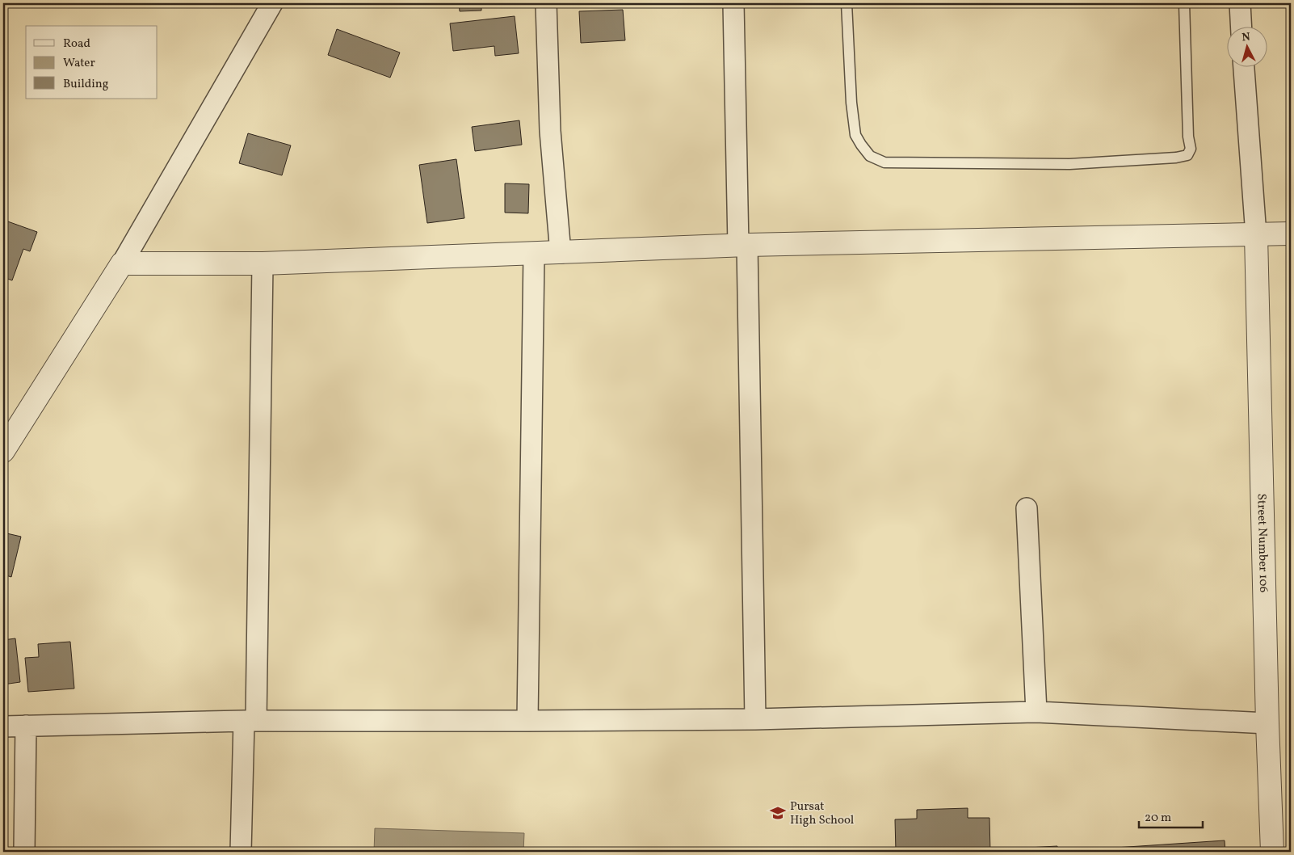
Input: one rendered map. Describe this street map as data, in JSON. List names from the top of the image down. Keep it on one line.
{"streets":{"street":["Street Number 106"]},"places":{"school or university":["Pursat High School"]},"legend":["Road","Water","Building"],"scale_bar":"20 m","north":"top"}
